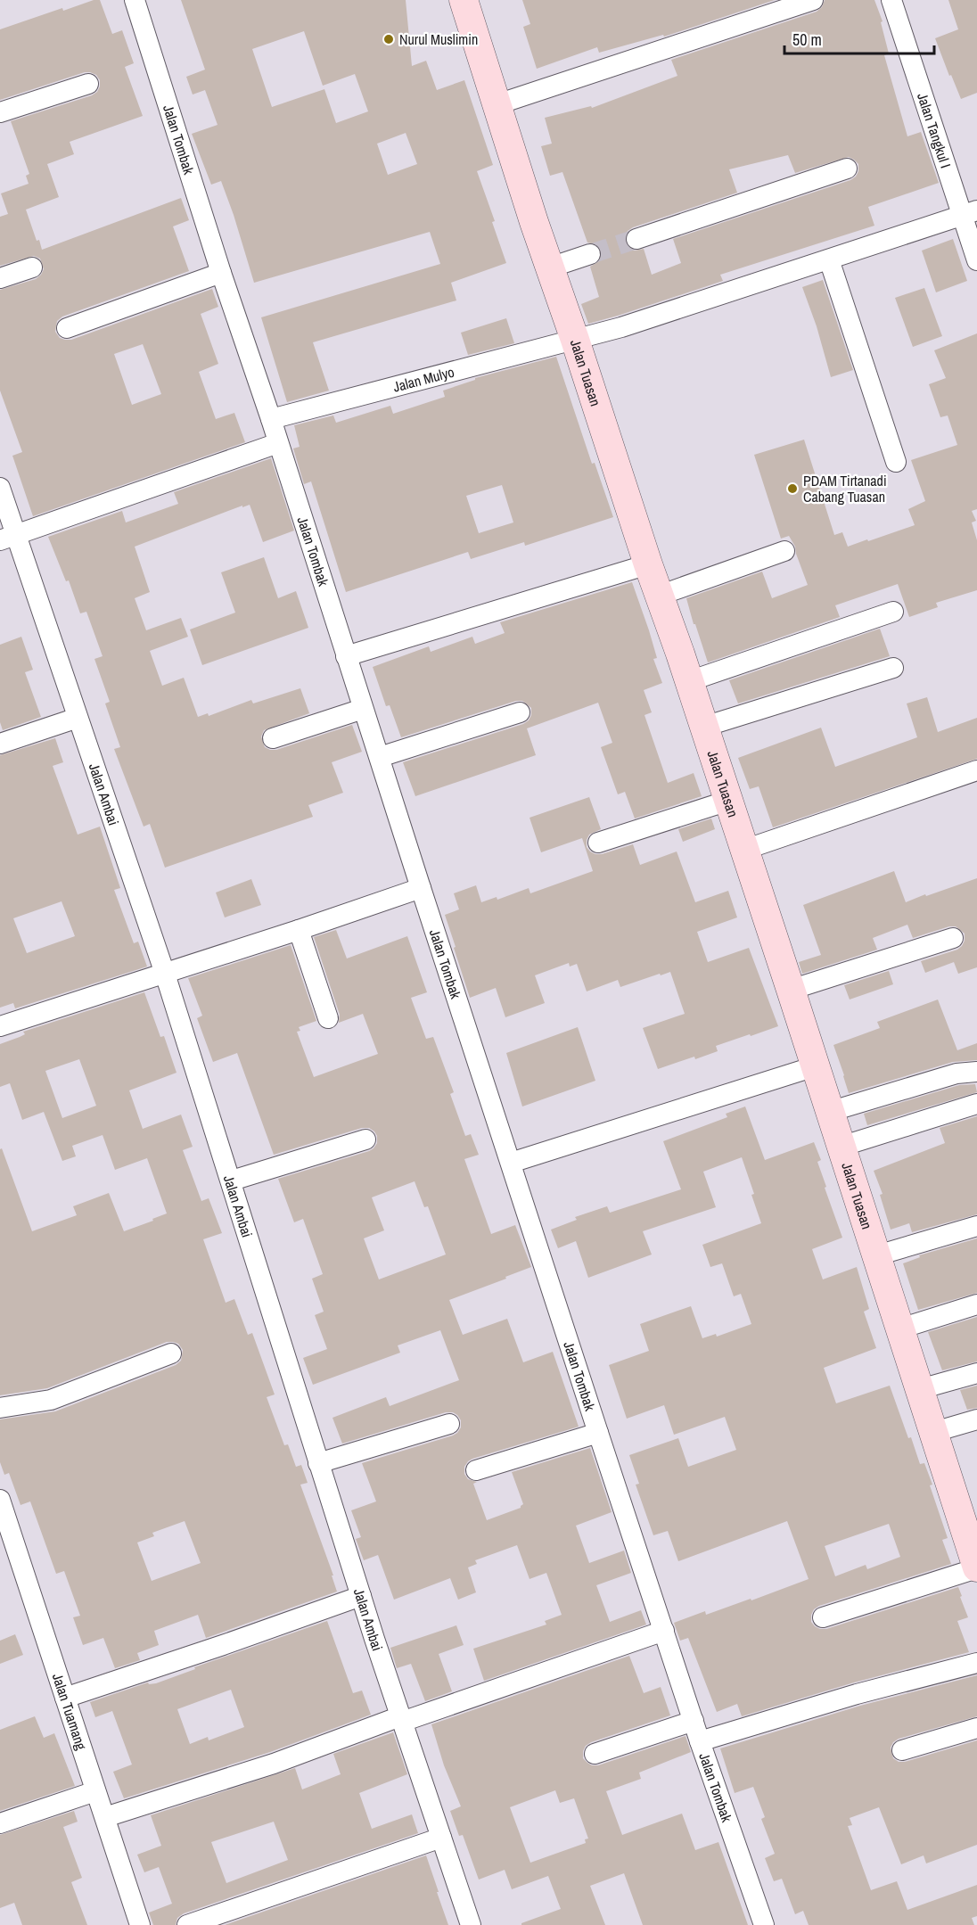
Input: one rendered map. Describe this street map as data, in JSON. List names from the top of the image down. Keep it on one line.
{"streets":{"street":["Jalan Tangkul I","Jalan Tombak","Jalan Tuasan","Jalan Mulyo","Jalan Ambai","Jalan Tuamang"]},"crossings":[["Jalan Tangkul I","Jalan Mulyo"],["Jalan Tombak","Jalan Mulyo"],["Jalan Tuasan","Jalan Mulyo"]],"places":["Nurul Muslimin","PDAM Tirtanadi Cabang Tuasan"],"scale_bar":"50 m"}
